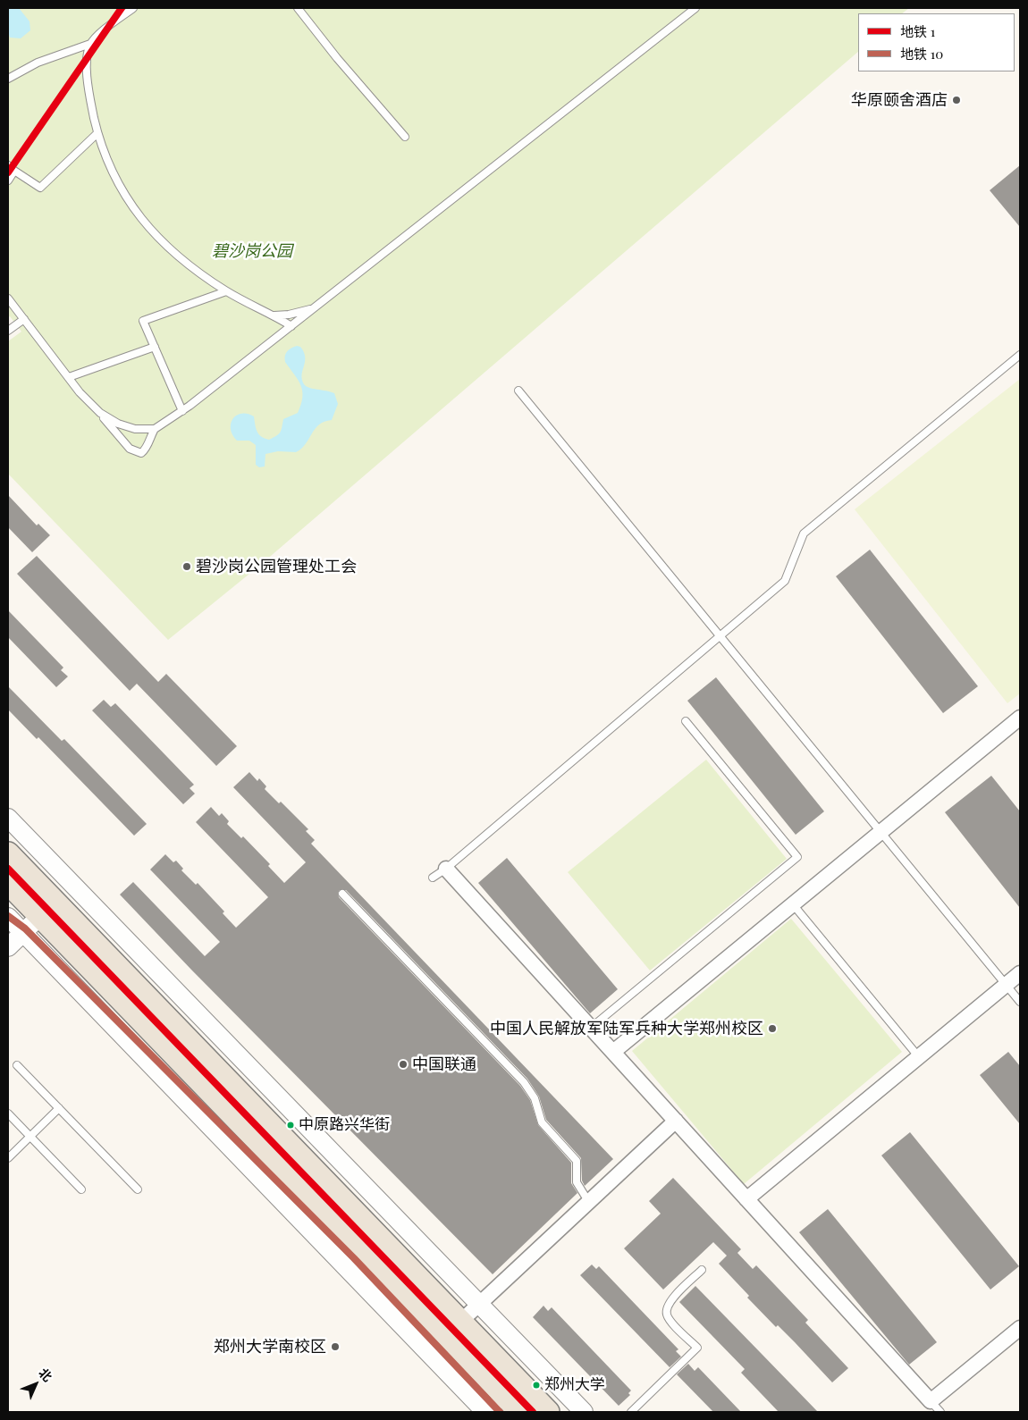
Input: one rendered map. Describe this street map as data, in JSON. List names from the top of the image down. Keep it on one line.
{"parks":["碧沙岗公园"],"places":["华原颐舍酒店","碧沙岗公园管理处工会","中国人民解放军陆军兵种大学郑州校区","中国联通","中原路兴华街","郑州大学南校区","郑州大学"],"lines":["metro line 1","metro line 10"],"legend":["地铁 1","地铁 10"],"north":"top right"}
